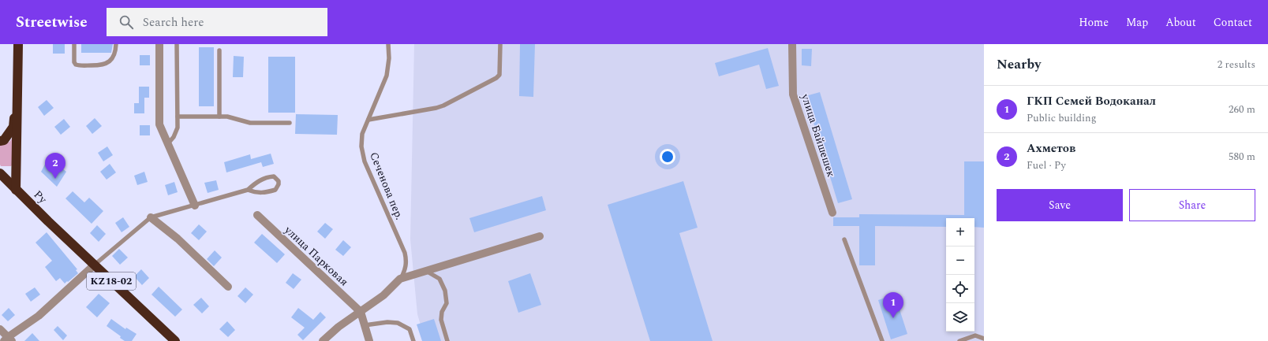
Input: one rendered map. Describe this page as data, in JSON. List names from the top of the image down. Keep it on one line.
{"streets":{"highway":["Ру","KZ18-02"],"street":["улица Байшешек","улица Парковая"],"lane":["Сеченова пер."]},"crossings":[["Ру","KZ18-02"]],"page":{"header":"Streetwise","search":"Search here","nav":["Home","Map","About","Contact"],"heading":["Nearby","2 results"],"list":[{"mark":"1","name":"ГКП Семей Водоканал","note":"Public building","value":"260 m"},{"mark":"2","name":"Ахметов","note":"Fuel · Ру","value":"580 m"}],"pins":["2","1"],"buttons":["Save","Share"],"map_buttons":["+","−"]}}
